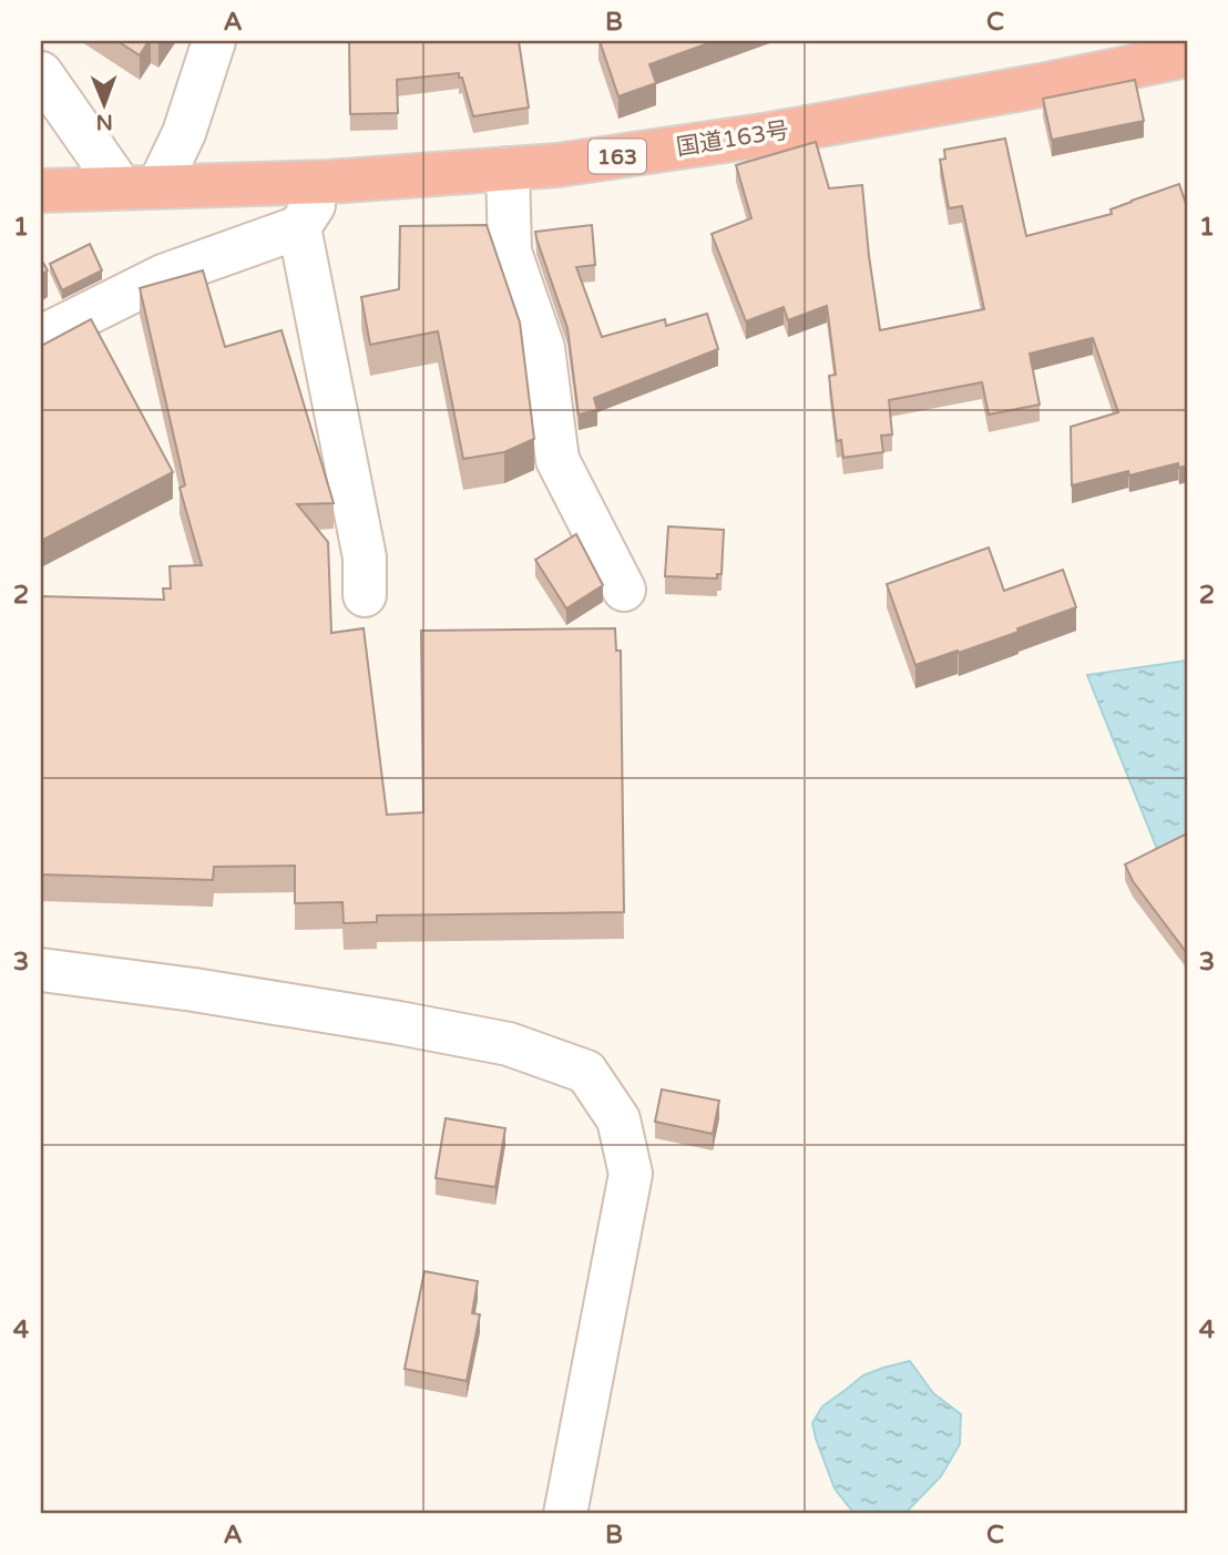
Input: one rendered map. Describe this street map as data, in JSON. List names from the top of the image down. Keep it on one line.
{"streets":{"highway":["国道163号","163"]},"north":"bottom","grid":{"columns":["A","B","C"],"rows":["1","2","3","4"]}}
